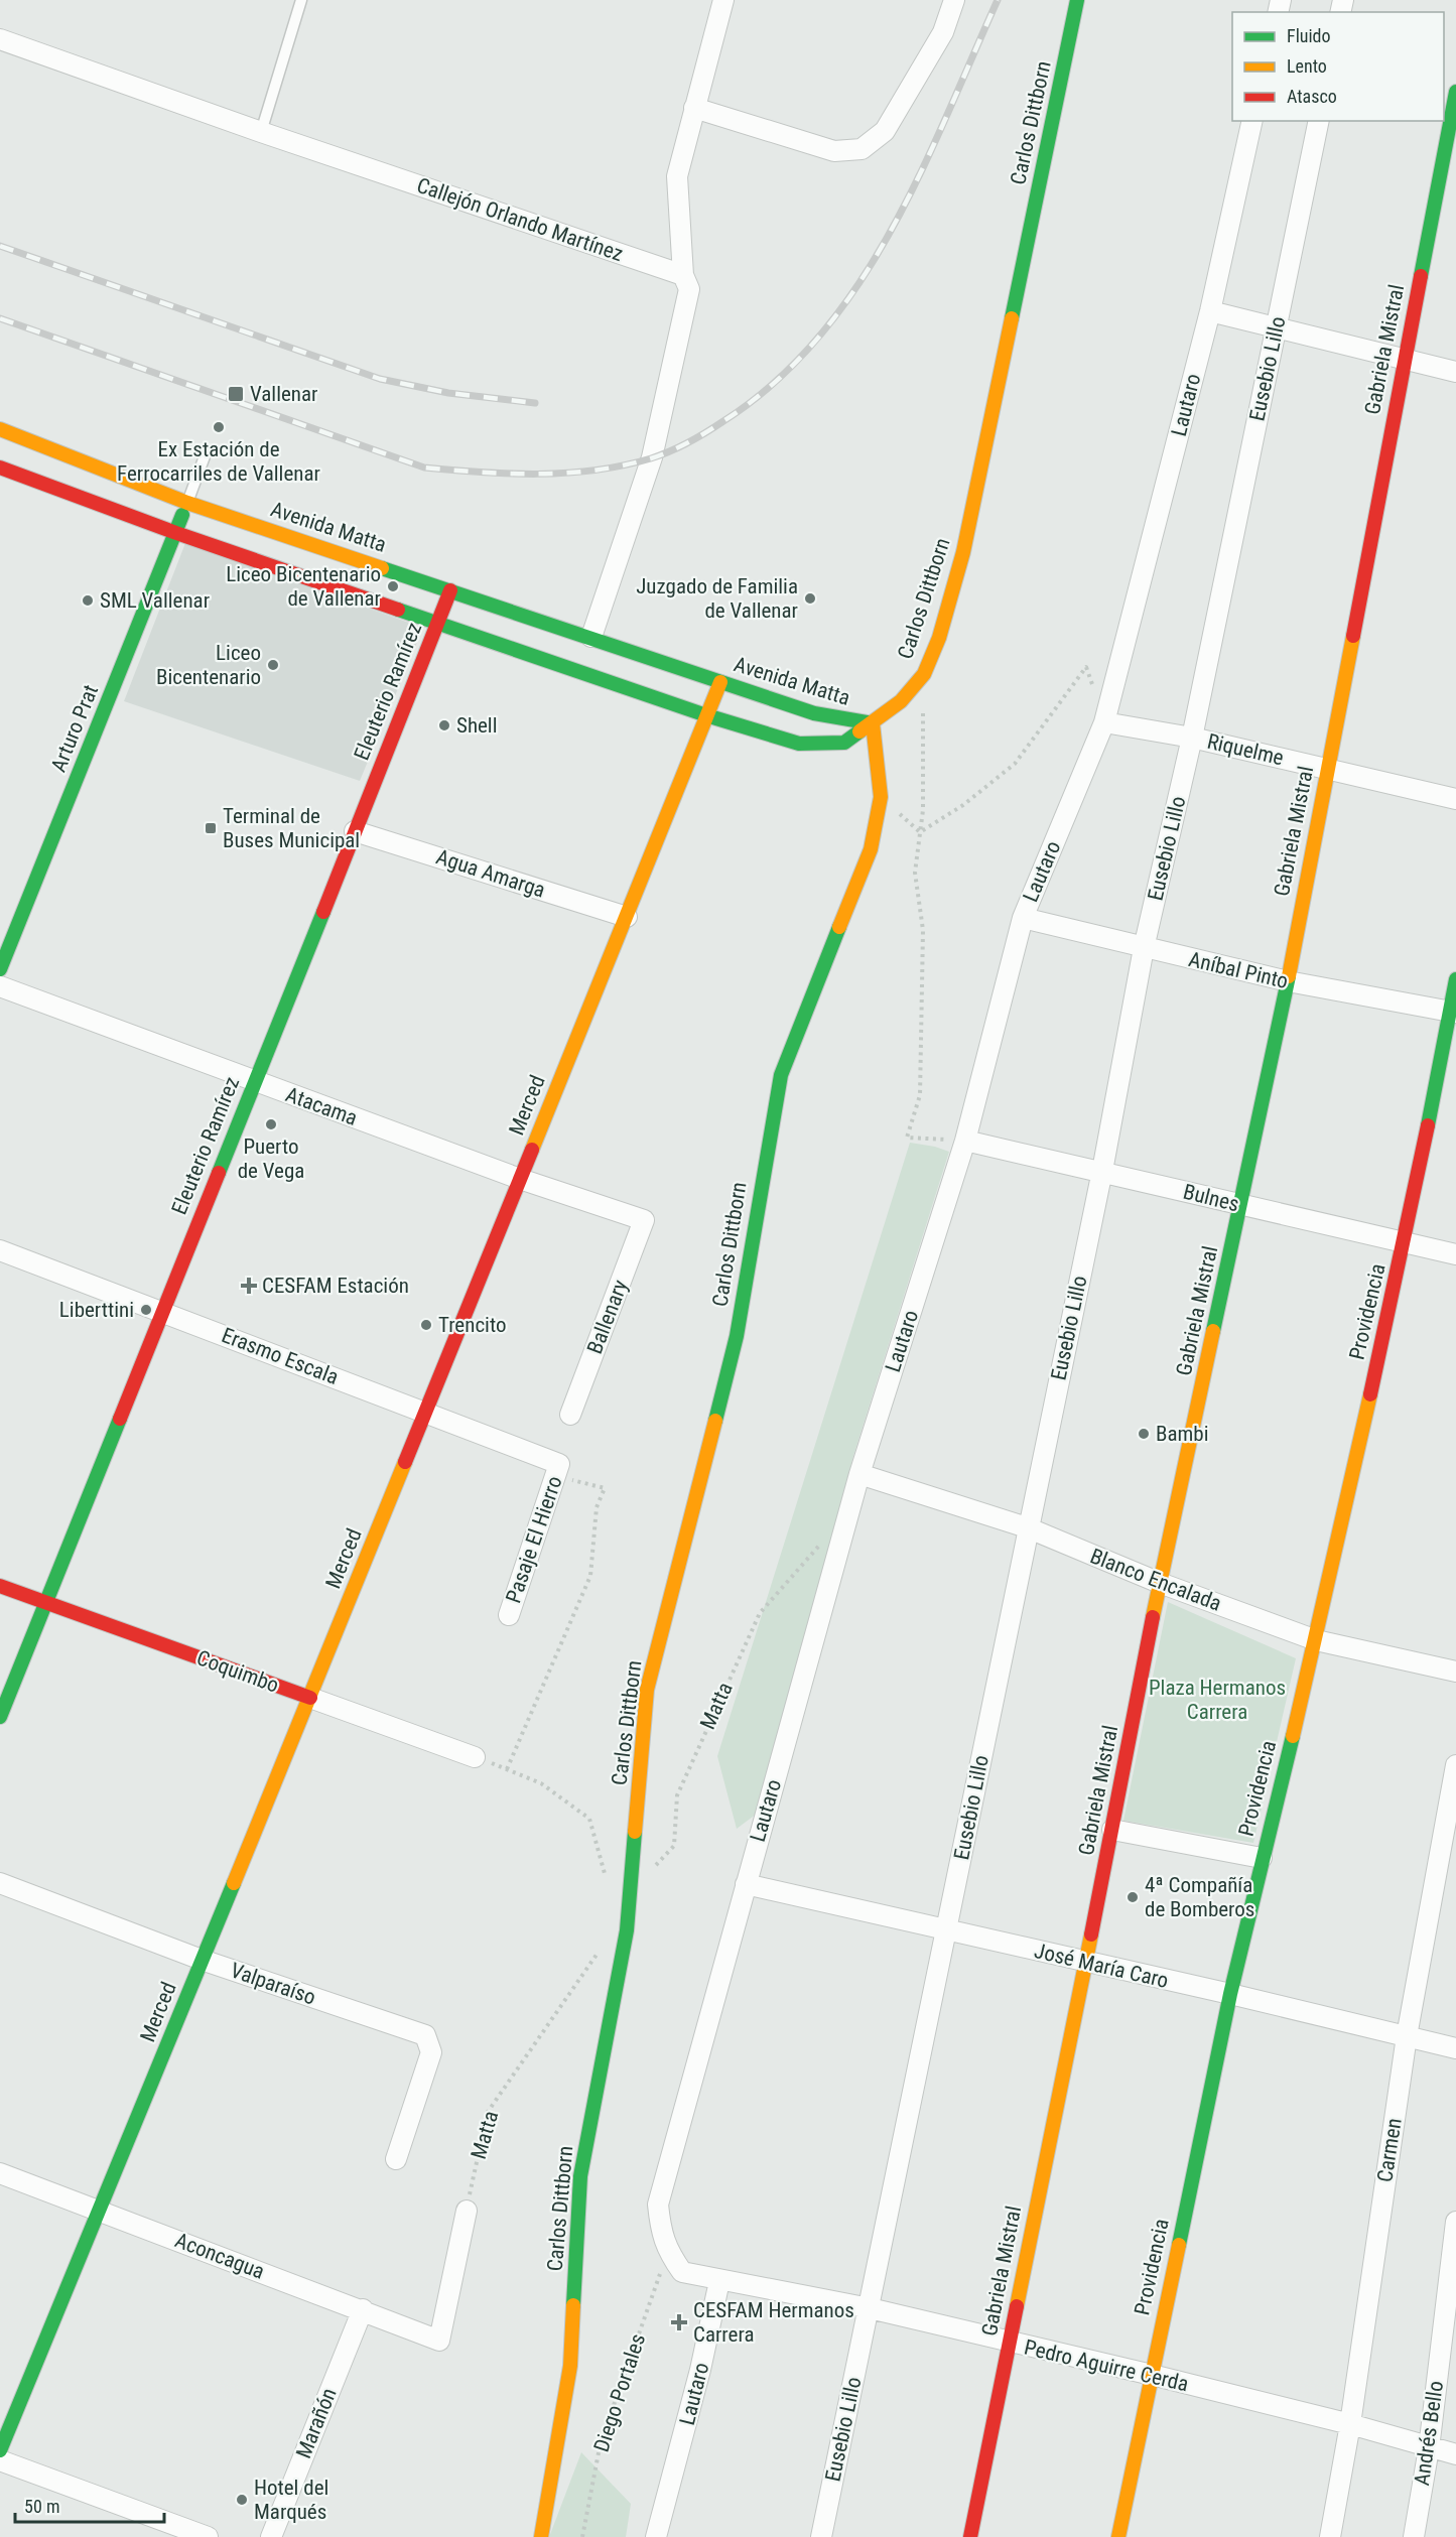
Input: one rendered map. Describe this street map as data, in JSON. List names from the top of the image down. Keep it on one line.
{"streets":{"main road":["Carlos Dittborn","Gabriela Mistral","Avenida Matta","Eleuterio Ramírez","Arturo Prat","Merced","Providencia","Coquimbo"],"street":["Callejón Orlando Martínez","Eusebio Lillo","Lautaro","Riquelme","Agua Amarga","Aníbal Pinto","Atacama","Bulnes","Ballenary","Erasmo Escala","Pasaje El Hierro","Blanco Encalada","José María Caro","Valparaíso","Carmen","Aconcagua","Pedro Aguirre Cerda","Marañón","Andrés Bello"],"path":["Matta","Diego Portales"]},"crossings":[["Carlos Dittborn","Avenida Matta"],["Gabriela Mistral","Riquelme"],["Gabriela Mistral","Aníbal Pinto"],["Gabriela Mistral","Bulnes"],["Gabriela Mistral","Blanco Encalada"],["Gabriela Mistral","José María Caro"],["Gabriela Mistral","Pedro Aguirre Cerda"],["Eusebio Lillo","Riquelme"],["Eusebio Lillo","Aníbal Pinto"],["Eusebio Lillo","Bulnes"],["Eusebio Lillo","Blanco Encalada"],["Eusebio Lillo","José María Caro"],["Eusebio Lillo","Pedro Aguirre Cerda"],["Lautaro","Riquelme"],["Lautaro","Aníbal Pinto"],["Lautaro","Bulnes"],["Lautaro","Blanco Encalada"],["Lautaro","José María Caro"],["Lautaro","Pedro Aguirre Cerda"],["Lautaro","Diego Portales"],["Avenida Matta","Eleuterio Ramírez"],["Avenida Matta","Arturo Prat"],["Avenida Matta","Merced"],["Eleuterio Ramírez","Agua Amarga"],["Eleuterio Ramírez","Atacama"],["Eleuterio Ramírez","Erasmo Escala"],["Eleuterio Ramírez","Coquimbo"],["Agua Amarga","Merced"],["Aníbal Pinto","Providencia"],["Merced","Atacama"],["Merced","Erasmo Escala"],["Merced","Coquimbo"],["Merced","Valparaíso"],["Merced","Aconcagua"],["Atacama","Ballenary"],["Bulnes","Providencia"],["Providencia","Blanco Encalada"],["Providencia","José María Caro"],["Providencia","Pedro Aguirre Cerda"],["Erasmo Escala","Pasaje El Hierro"],["Matta","Aconcagua"],["José María Caro","Carmen"],["Carmen","Pedro Aguirre Cerda"],["Aconcagua","Marañón"],["Pedro Aguirre Cerda","Andrés Bello"]],"parks":["Plaza Hermanos Carrera"],"places":{"transit":["Vallenar","Terminal de Buses Municipal"],"other":["Ex Estación de Ferrocarriles de Vallenar","Liceo Bicentenario de Vallenar","Juzgado de Familia de Vallenar","SML Vallenar","Liceo Bicentenario","Shell","Puerto de Vega","Liberttini","Trencito","Bambi","4ª Compañía de Bomberos","Hotel del Marqués"],"health":["CESFAM Estación","CESFAM Hermanos Carrera"]},"legend":["Fluido","Lento","Atasco"],"scale_bar":"50 m"}
